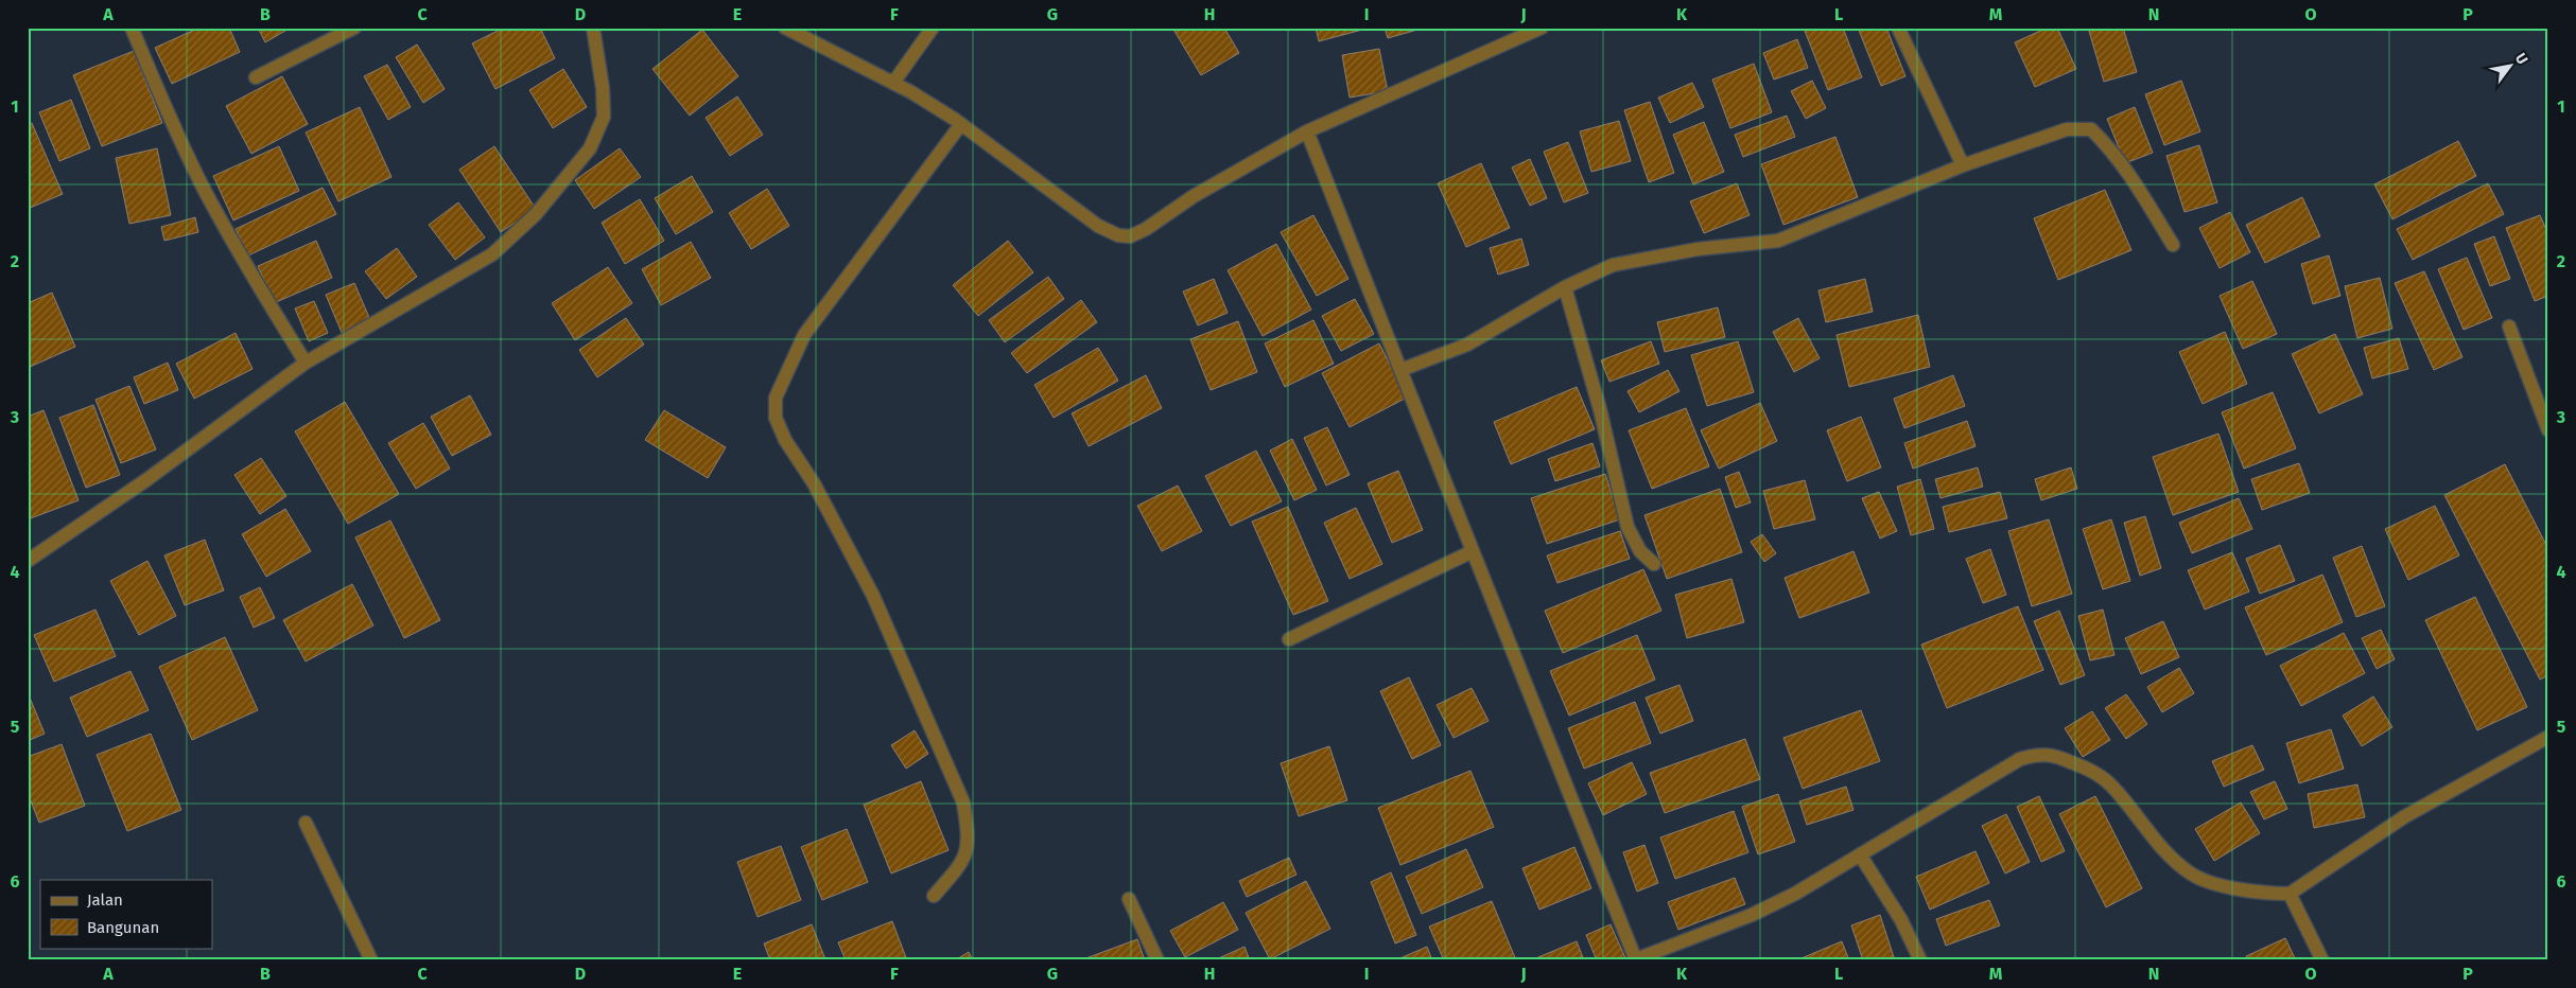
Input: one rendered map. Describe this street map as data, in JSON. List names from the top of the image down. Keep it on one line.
{"legend":["Jalan","Bangunan"],"north":"top right","grid":{"columns":["A","B","C","D","E","F","G","H","I","J","K","L","M","N","O","P"],"rows":["1","2","3","4","5","6"]}}
